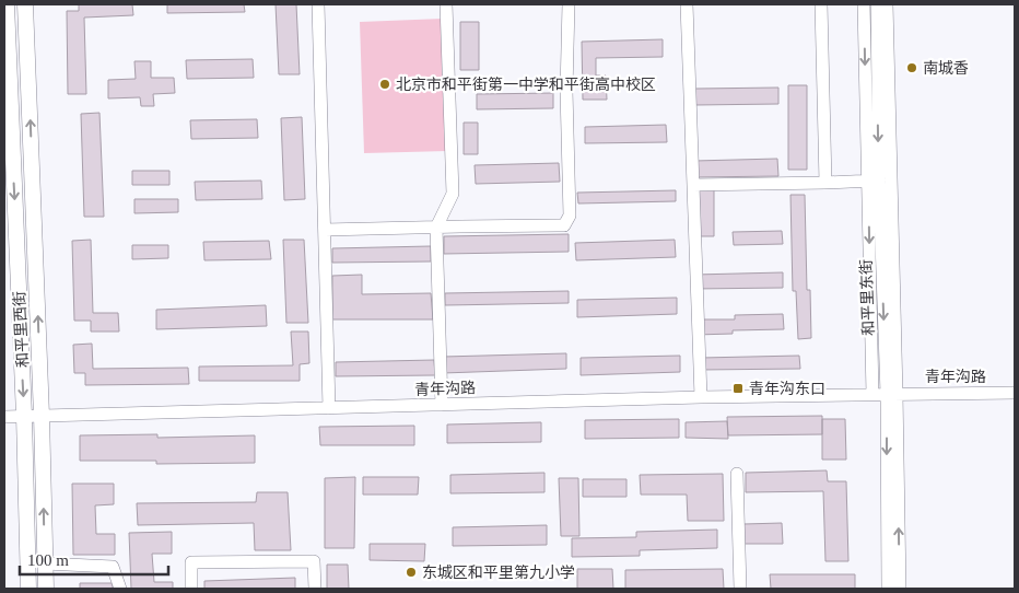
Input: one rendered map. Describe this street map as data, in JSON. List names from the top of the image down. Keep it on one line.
{"streets":{"main road":["和平里西街"],"street":["和平里东街","青年沟路"]},"crossings":[["和平里东街","青年沟路"],["和平里西街","青年沟路"]],"places":{"other":["南城香","北京市和平街第一中学和平街高中校区","东城区和平里第九小学"],"transit":["青年沟东口"]},"scale_bar":"100 m"}
